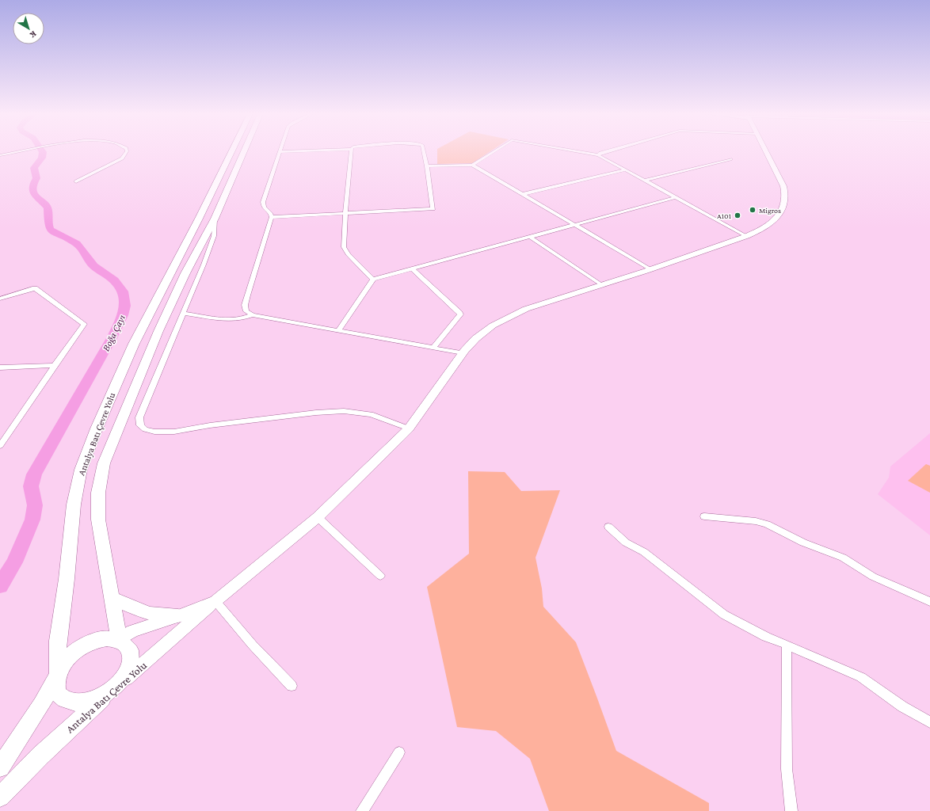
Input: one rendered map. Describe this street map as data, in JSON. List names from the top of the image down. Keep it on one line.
{"streets":{"highway":["Antalya Batı Çevre Yolu"]},"water":["Boğa Çayı"],"places":["Migros","A101"],"north":"bottom right"}
